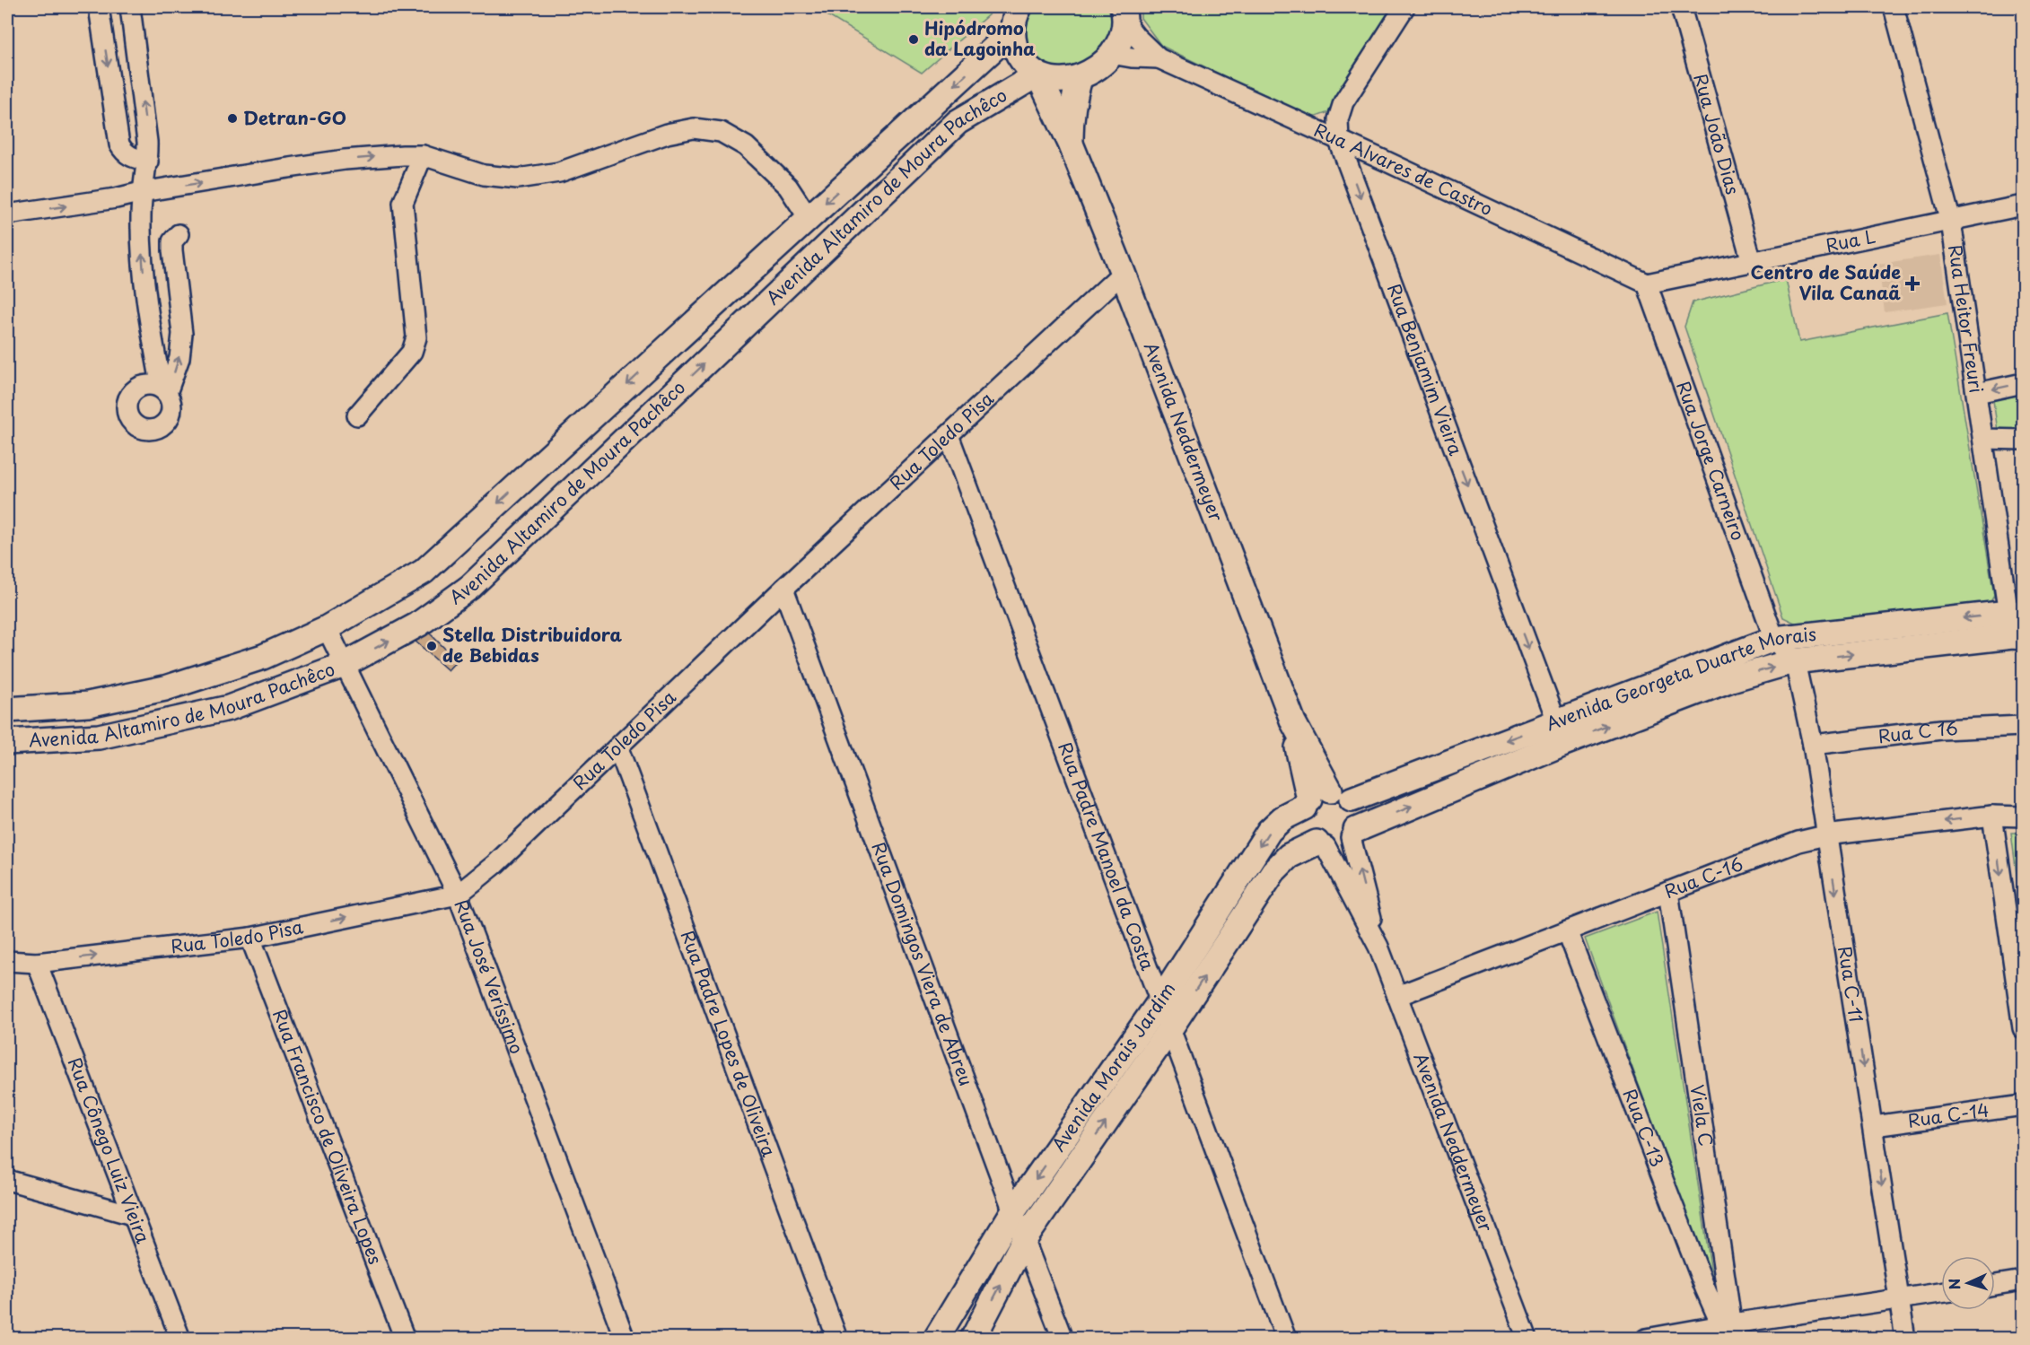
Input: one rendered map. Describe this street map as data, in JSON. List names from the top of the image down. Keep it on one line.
{"streets":{"main road":["Avenida Altamiro de Moura Pachêco","Avenida Neddermeyer","Avenida Georgeta Duarte Morais","Avenida Morais Jardim"],"street":["Rua João Dias","Rua Alvares de Castro","Rua L","Rua Heitor Freuri","Rua Benjamim Vieira","Rua Toledo Pisa","Rua Jorge Carneiro","Rua C 16","Rua Padre Manoel da Costa","Rua C-16","Rua Domingos Viera de Abreu","Rua José Veríssimo","Rua C-11","Rua Padre Lopes de Oliveira","Viela C","Rua C-14","Rua C-13","Rua Francisco de Oliveira Lopes","Rua Cônego Luiz Vieira"]},"crossings":[["Rua João Dias","Rua L"],["Rua Alvares de Castro","Rua L"],["Rua Alvares de Castro","Rua Benjamim Vieira"],["Rua Alvares de Castro","Rua Jorge Carneiro"],["Avenida Altamiro de Moura Pachêco","Avenida Neddermeyer"],["Avenida Altamiro de Moura Pachêco","Rua José Veríssimo"],["Rua L","Rua Heitor Freuri"],["Rua L","Rua Jorge Carneiro"],["Rua Heitor Freuri","Avenida Georgeta Duarte Morais"],["Rua Benjamim Vieira","Avenida Georgeta Duarte Morais"],["Avenida Neddermeyer","Rua Toledo Pisa"],["Avenida Neddermeyer","Avenida Georgeta Duarte Morais"],["Avenida Neddermeyer","Rua C-16"],["Avenida Neddermeyer","Avenida Morais Jardim"],["Rua Toledo Pisa","Rua Padre Manoel da Costa"],["Rua Toledo Pisa","Rua Domingos Viera de Abreu"],["Rua Toledo Pisa","Rua José Veríssimo"],["Rua Toledo Pisa","Rua Padre Lopes de Oliveira"],["Rua Toledo Pisa","Rua Francisco de Oliveira Lopes"],["Rua Toledo Pisa","Rua Cônego Luiz Vieira"],["Rua Jorge Carneiro","Avenida Georgeta Duarte Morais"],["Rua Jorge Carneiro","Rua C-11"],["Avenida Georgeta Duarte Morais","Rua C-11"],["Avenida Georgeta Duarte Morais","Avenida Morais Jardim"],["Rua C 16","Rua C-11"],["Rua Padre Manoel da Costa","Avenida Morais Jardim"],["Rua C-16","Rua C-11"],["Rua C-16","Viela C"],["Rua C-16","Rua C-13"],["Rua Domingos Viera de Abreu","Avenida Morais Jardim"],["Rua C-11","Rua C-14"],["Viela C","Rua C-13"]],"one_way":["Rua Benjamim Vieira"],"places":{"other":["Hipódromo da Lagoinha","Detran-GO","Stella Distribuidora de Bebidas"],"health":["Centro de Saúde Vila Canaã"]},"north":"left"}
